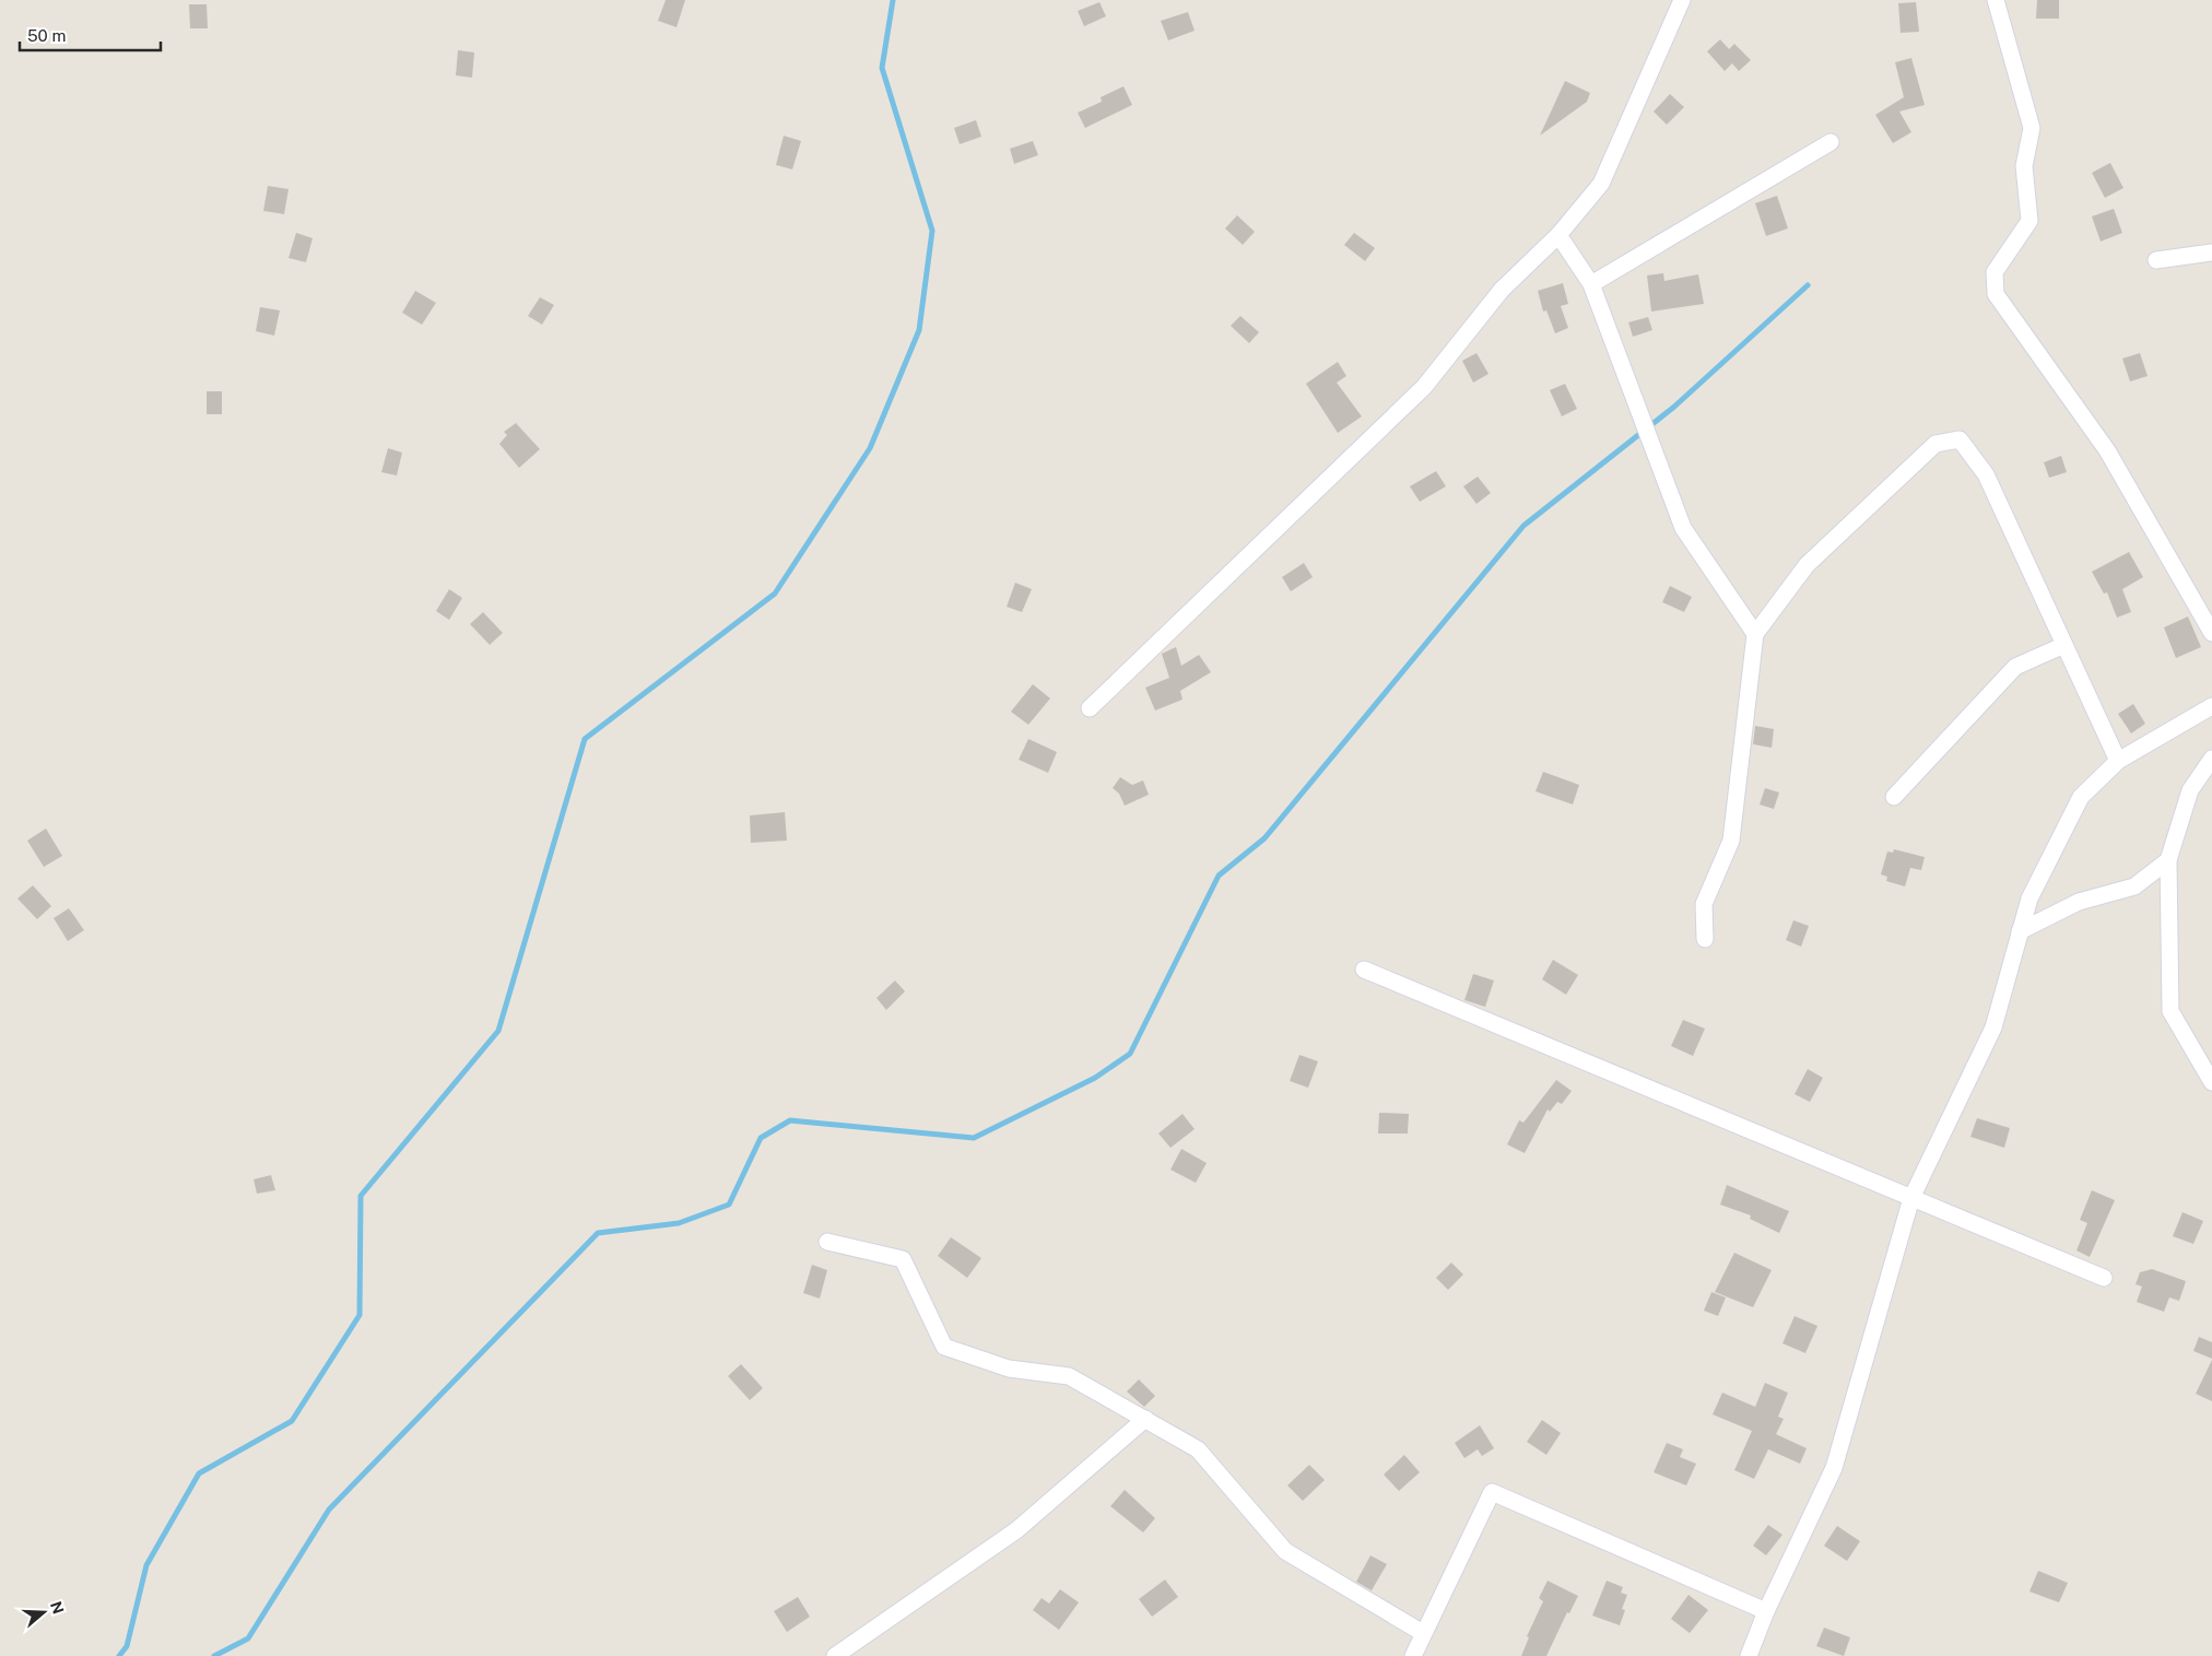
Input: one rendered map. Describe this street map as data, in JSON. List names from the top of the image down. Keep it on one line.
{"scale_bar":"50 m","north":"right"}
